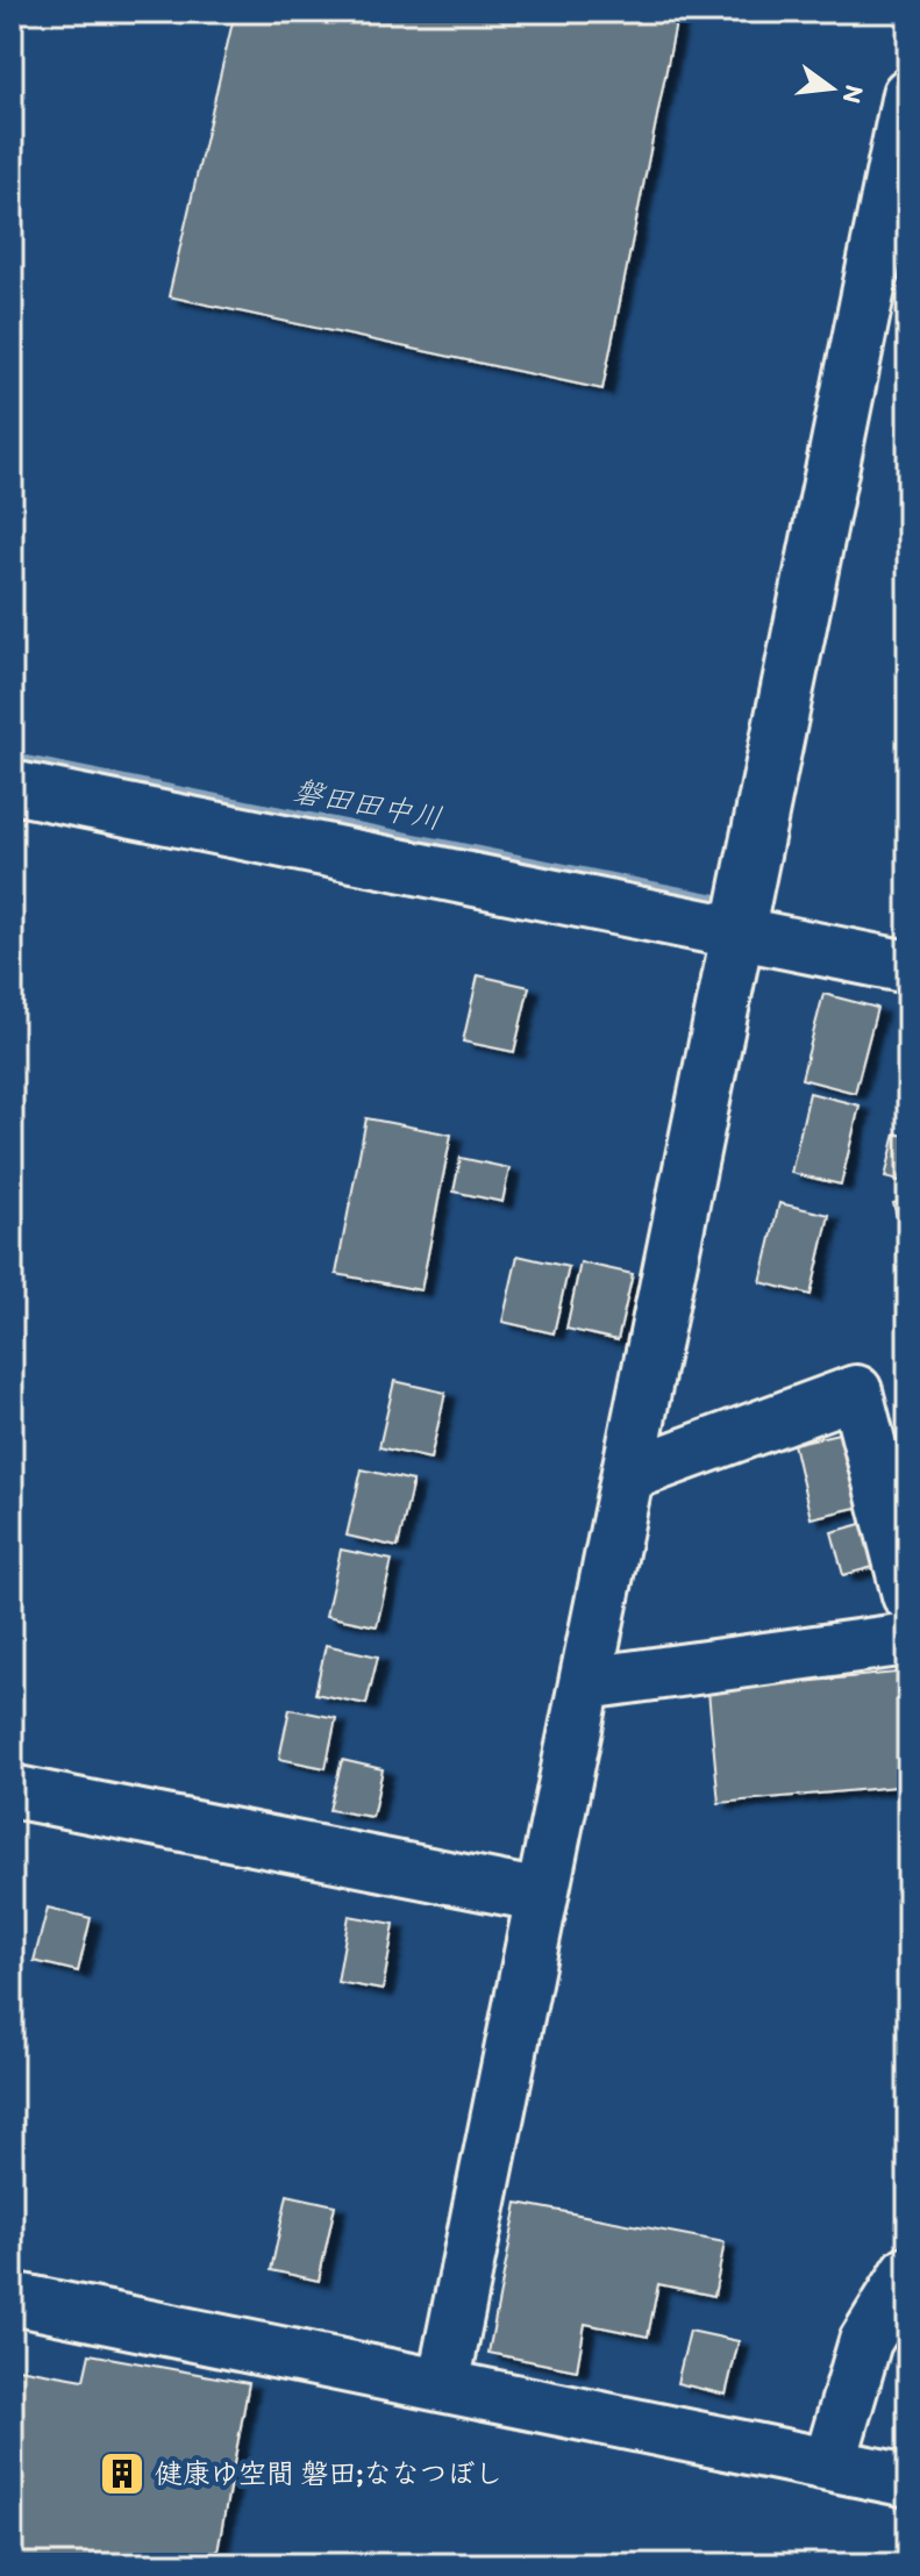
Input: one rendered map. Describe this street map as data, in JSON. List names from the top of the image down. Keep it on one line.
{"water":["磐田田中川"],"places":{"building":["健康ゆ空間 磐田;ななつぼし"]},"north":"right"}
